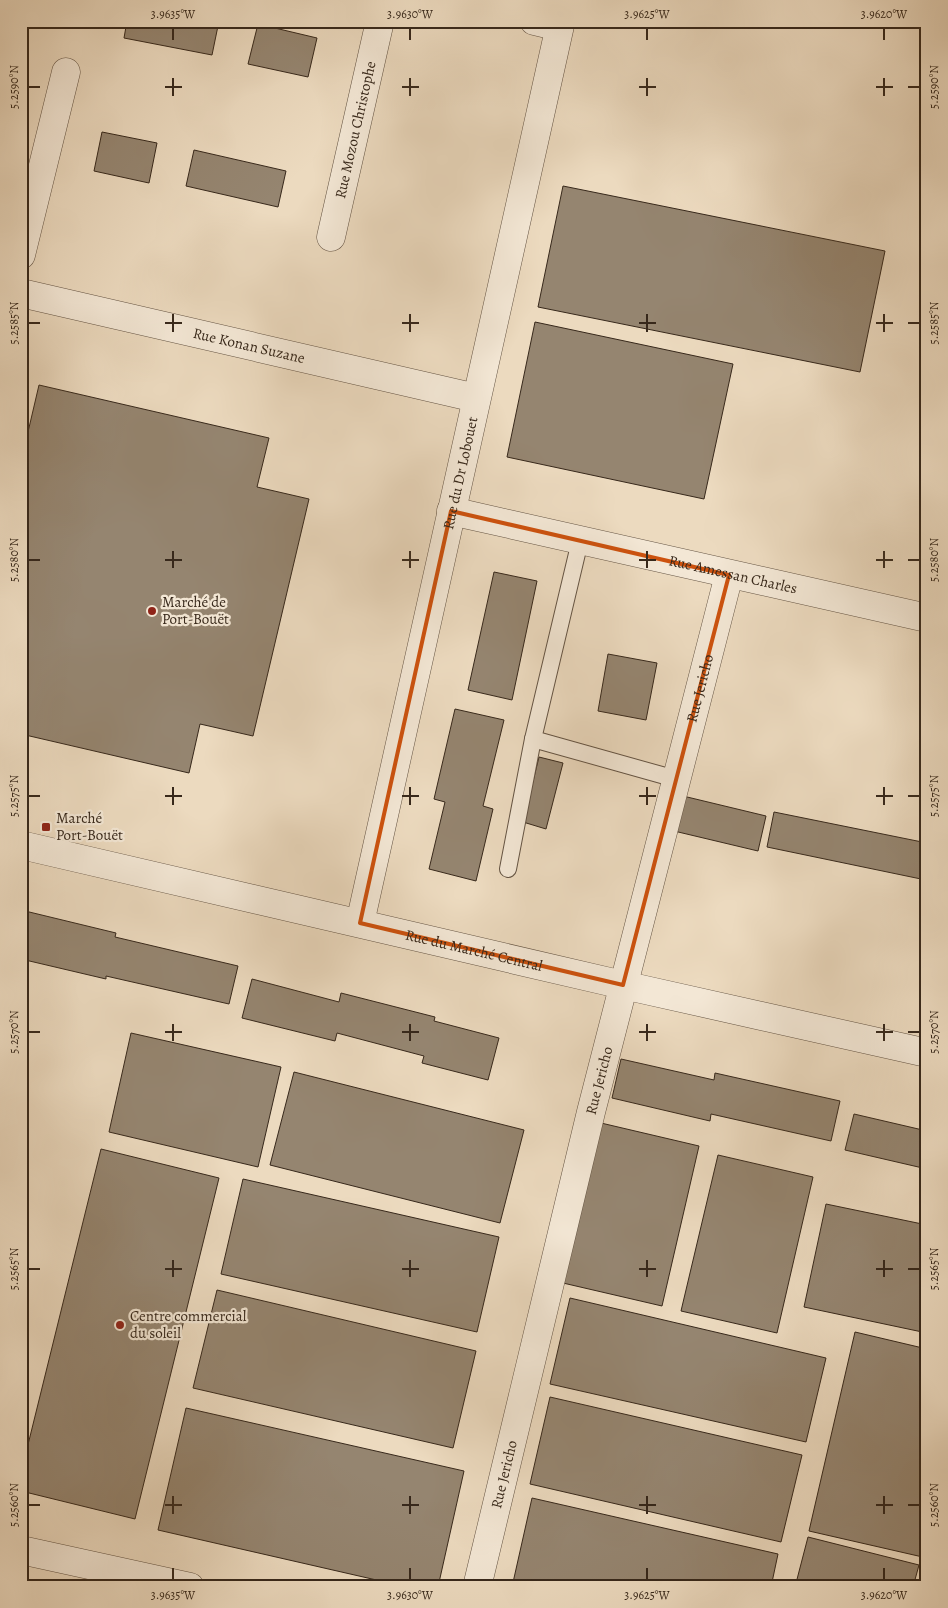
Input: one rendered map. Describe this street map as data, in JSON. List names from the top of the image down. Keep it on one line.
{"streets":{"street":["Rue Mozou Christophe","Rue Konan Suzane","Rue du Dr Lobouet","Rue Amessan Charles","Rue Jericho","Rue du Marché Central"]},"crossings":[["Rue Konan Suzane","Rue du Dr Lobouet"],["Rue du Dr Lobouet","Rue Amessan Charles"],["Rue du Dr Lobouet","Rue du Marché Central"],["Rue Amessan Charles","Rue Jericho"],["Rue Jericho","Rue du Marché Central"]],"places":{"other":["Marché de Port-Bouët","Centre commercial du soleil"],"transit":["Marché Port-Bouët"]},"coordinates":["3.9635°W","3.9630°W","3.9625°W","3.9620°W","5.2590°N","5.2585°N","5.2580°N","5.2575°N","5.2570°N","5.2565°N","5.2560°N"]}
